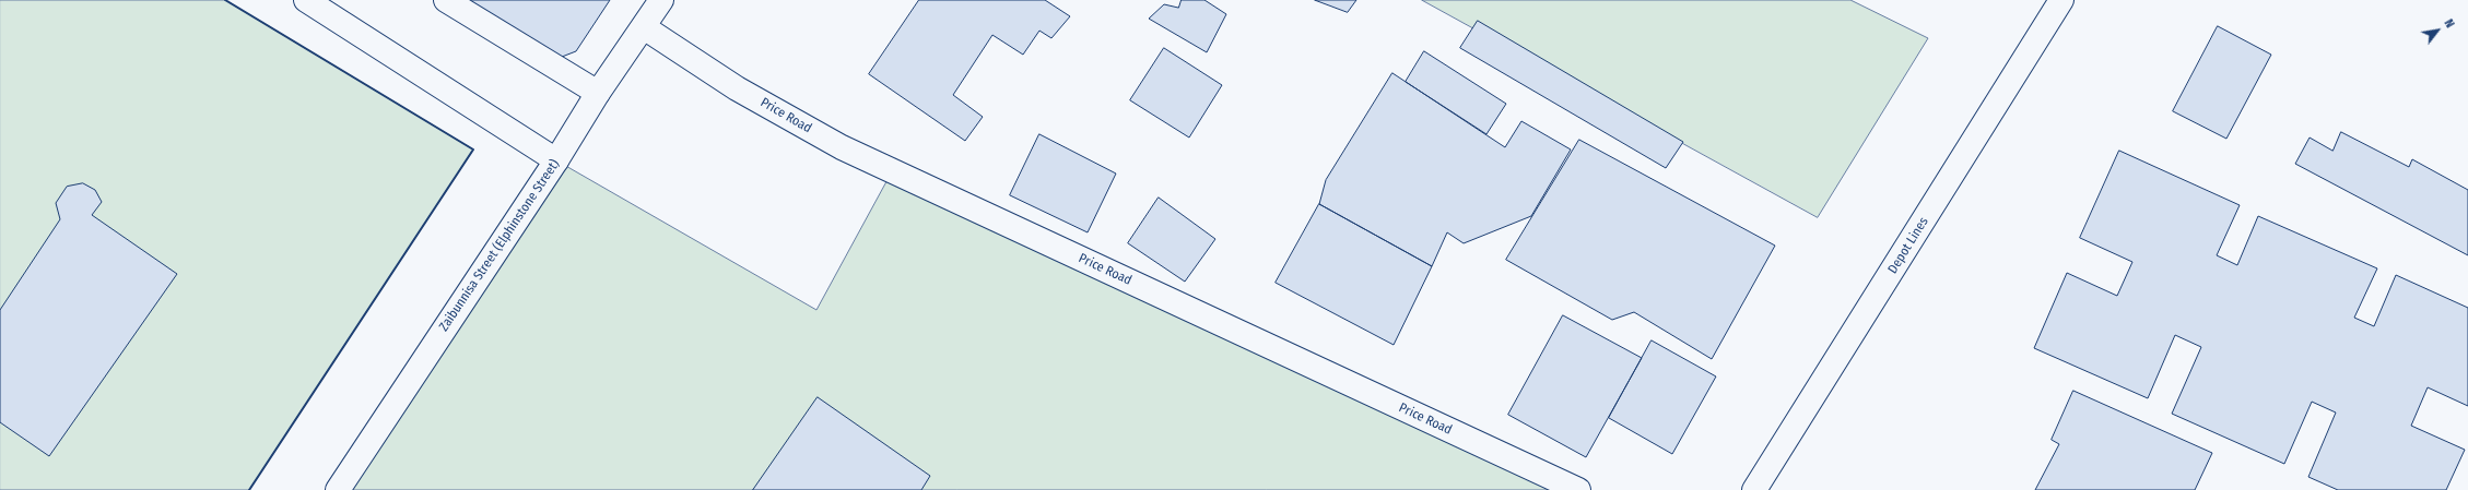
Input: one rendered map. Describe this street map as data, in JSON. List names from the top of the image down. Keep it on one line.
{"streets":{"street":["Price Road","Zaibunnisa Street (Elphinstone Street)","Depot Lines"]},"crossings":[["Price Road","Zaibunnisa Street (Elphinstone Street)"]],"north":"top right"}
